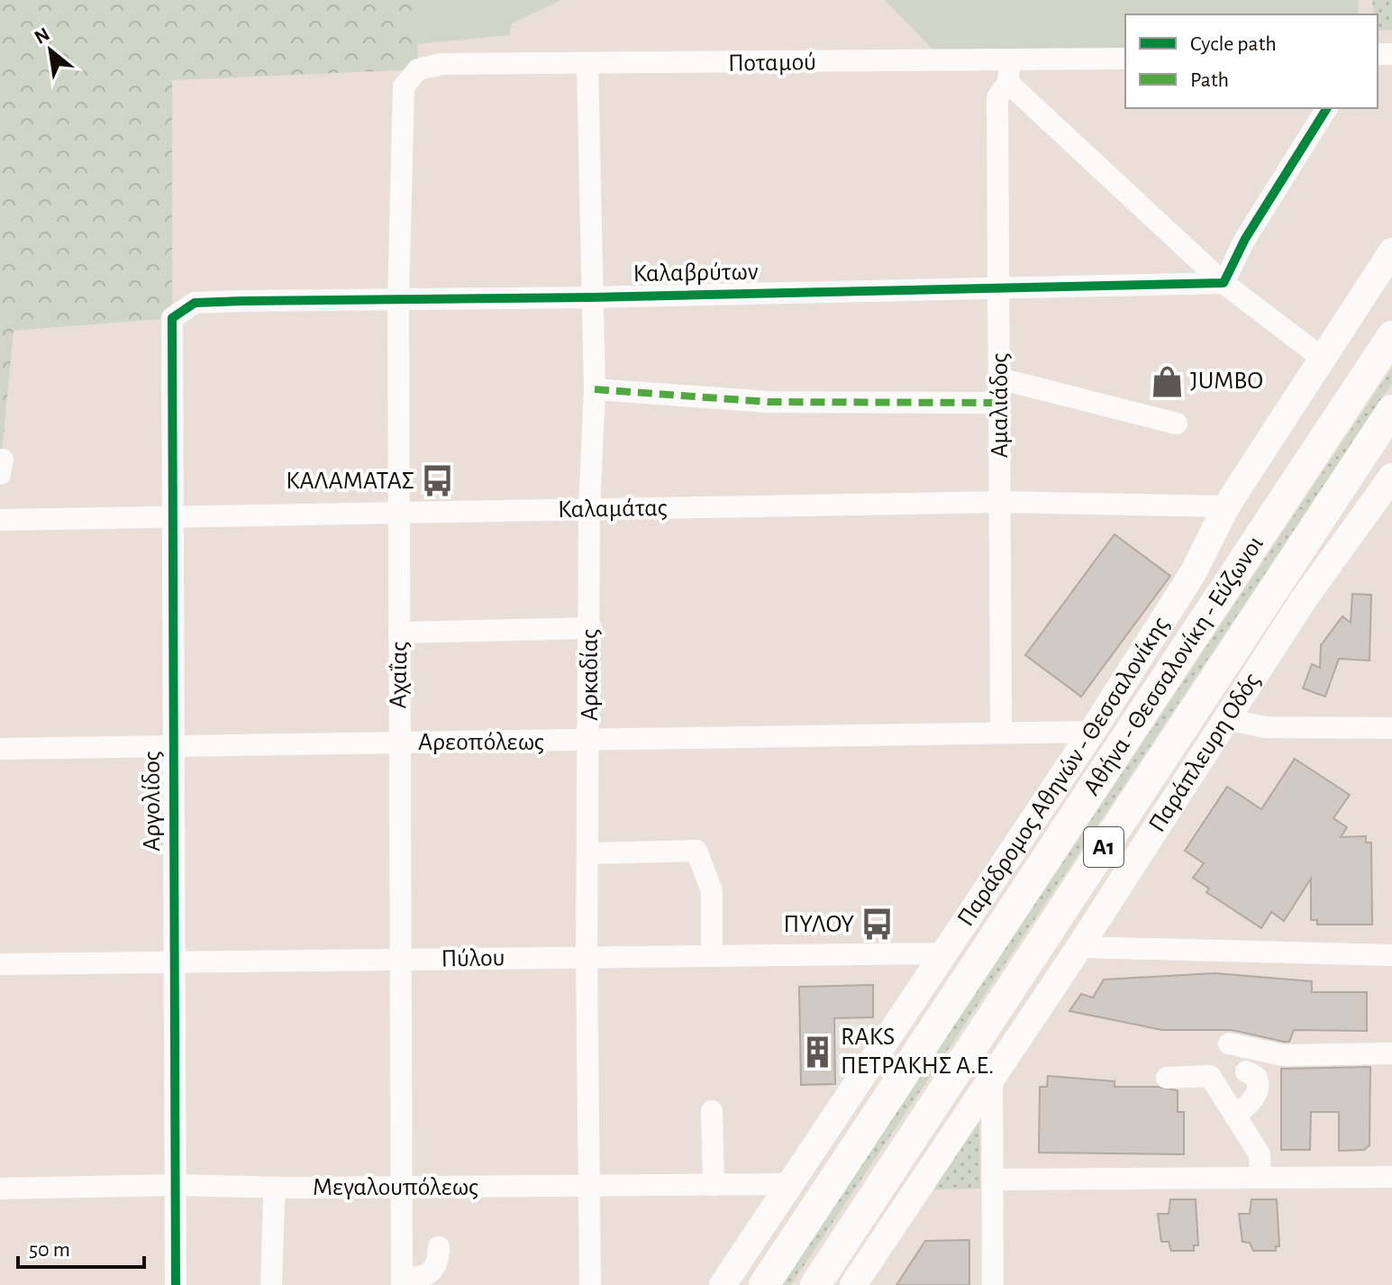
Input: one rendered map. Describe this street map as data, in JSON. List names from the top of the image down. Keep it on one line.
{"streets":{"highway":["Αθήνα - Θεσσαλονίκη - Εύζωνοι","Α1"],"main road":["Παράπλευρη Οδός","Παράδρομος Αθηνών - Θεσσαλονίκης"],"street":["Ποταμού","Καλαβρύτων","Αμαλιάδος","Καλαμάτας","Αχαΐας","Αρκαδίας","Αρεοπόλεως","Αργολίδος","Πύλου","Μεγαλουπόλεως"]},"crossings":[["Ποταμού","Αμαλιάδος"],["Ποταμού","Αχαΐας"],["Ποταμού","Αρκαδίας"],["Καλαβρύτων","Αμαλιάδος"],["Καλαβρύτων","Αχαΐας"],["Καλαβρύτων","Αρκαδίας"],["Καλαβρύτων","Αργολίδος"],["Αμαλιάδος","Καλαμάτας"],["Αμαλιάδος","Αρεοπόλεως"],["Καλαμάτας","Αχαΐας"],["Καλαμάτας","Αρκαδίας"],["Καλαμάτας","Παράδρομος Αθηνών - Θεσσαλονίκης"],["Καλαμάτας","Αργολίδος"],["Αχαΐας","Αρεοπόλεως"],["Αχαΐας","Πύλου"],["Αχαΐας","Μεγαλουπόλεως"],["Αρκαδίας","Αρεοπόλεως"],["Αρκαδίας","Πύλου"],["Αρκαδίας","Μεγαλουπόλεως"],["Αρεοπόλεως","Παράδρομος Αθηνών - Θεσσαλονίκης"],["Αρεοπόλεως","Αργολίδος"],["Παράδρομος Αθηνών - Θεσσαλονίκης","Πύλου"],["Παράδρομος Αθηνών - Θεσσαλονίκης","Μεγαλουπόλεως"],["Αργολίδος","Πύλου"],["Αργολίδος","Μεγαλουπόλεως"]],"places":{"shop":["JUMBO"],"bus stop":["ΚΑΛΑΜΑΤΑΣ","ΠΥΛΟΥ"],"building":["RAKS ΠΕΤΡΑΚΗΣ Α.Ε."]},"legend":["Cycle path","Path"],"scale_bar":"50 m","north":"top left"}
